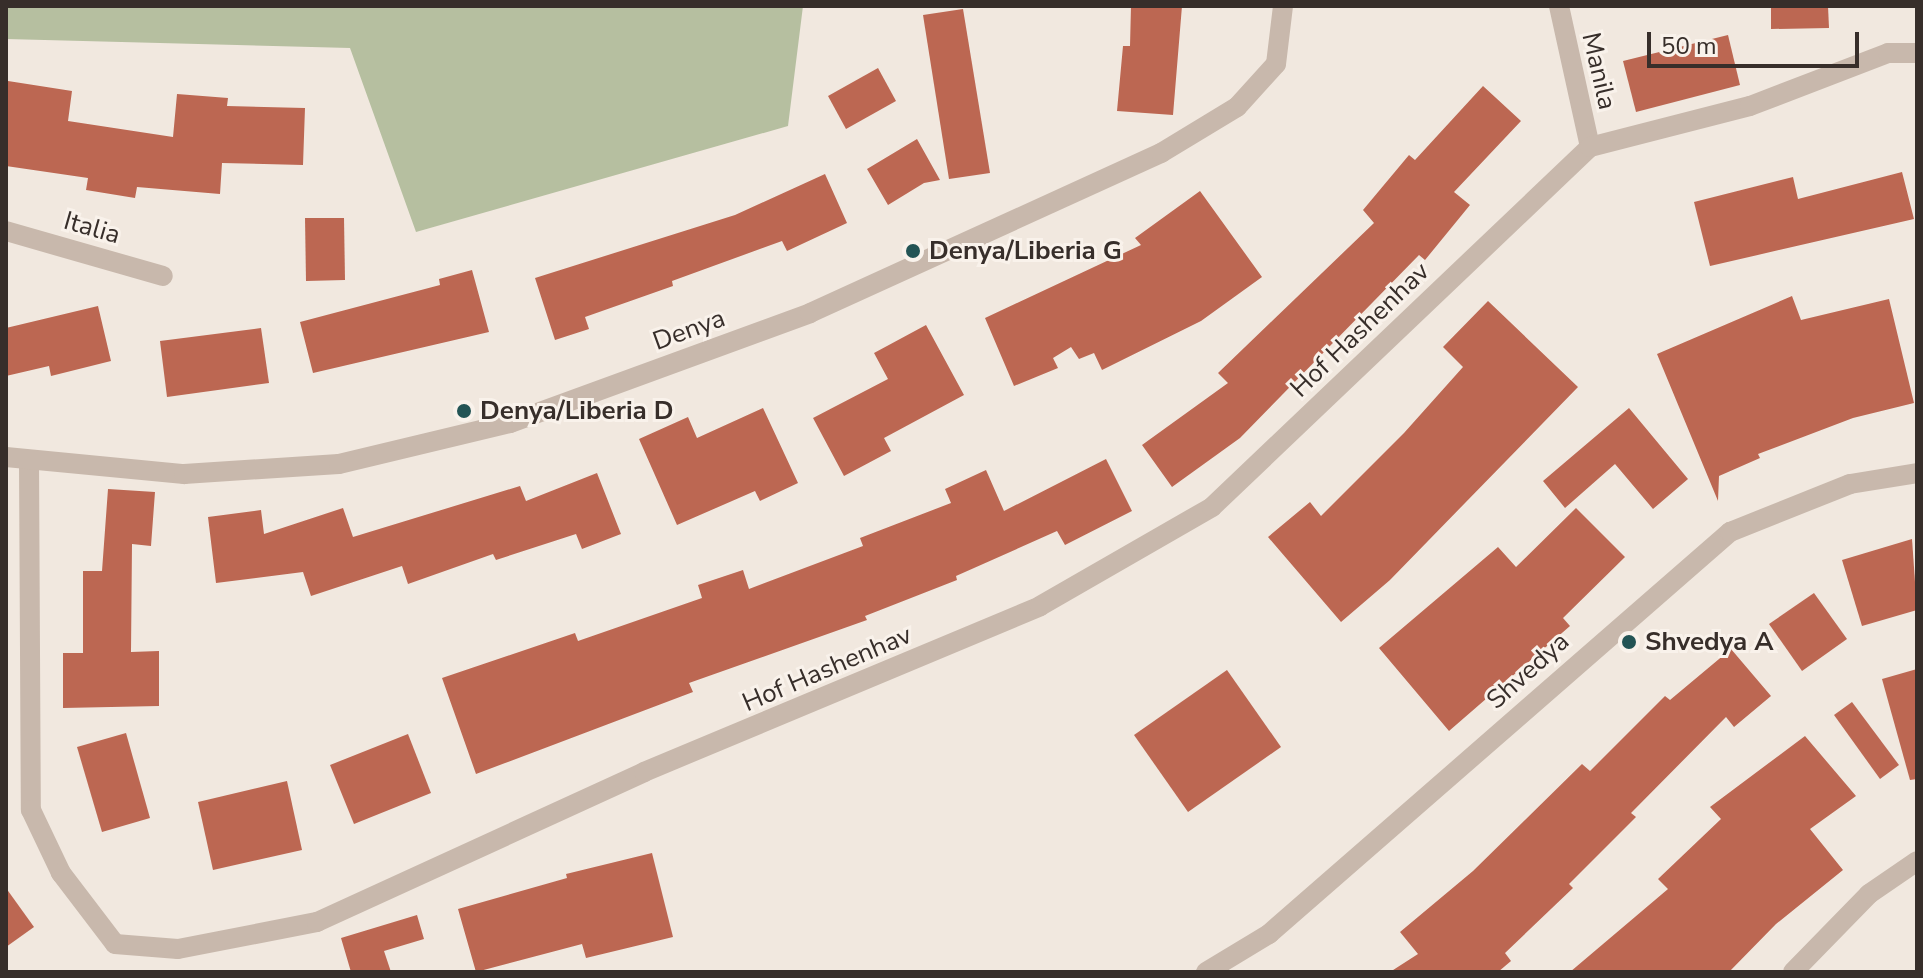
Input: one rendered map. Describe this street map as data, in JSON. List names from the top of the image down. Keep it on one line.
{"streets":{"street":["Manila","Italia","Denya","Hof Hashenhav","Shvedya"]},"crossings":[["Manila","Hof Hashenhav"],["Denya","Hof Hashenhav"]],"places":["Denya/Liberia G","Denya/Liberia D","Shvedya A"],"scale_bar":"50 m"}
